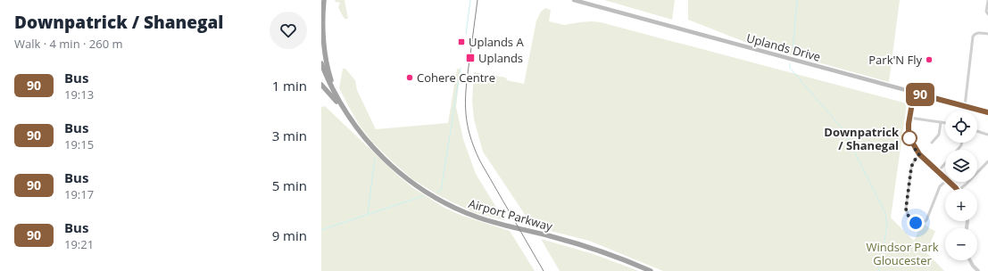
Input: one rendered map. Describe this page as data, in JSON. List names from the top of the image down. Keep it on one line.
{"streets":{"highway":["Airport Parkway"],"main road":["Uplands Drive"]},"parks":["Windsor Park Gloucester"],"places":{"transit":["Uplands A","Uplands"],"other":["Park'N Fly","Cohere Centre","Downpatrick / Shanegal"]},"lines":["bus line 90"],"page":{"heading":["Downpatrick / Shanegal","Walk · 4 min · 260 m"],"on_map":"90","list":[{"mark":"90","name":"Bus","note":"19:13","value":"1 min"},{"mark":"90","name":"Bus","note":"19:15","value":"3 min"},{"mark":"90","name":"Bus","note":"19:17","value":"5 min"},{"mark":"90","name":"Bus","note":"19:21","value":"9 min"}],"map_buttons":["+","−"]}}
